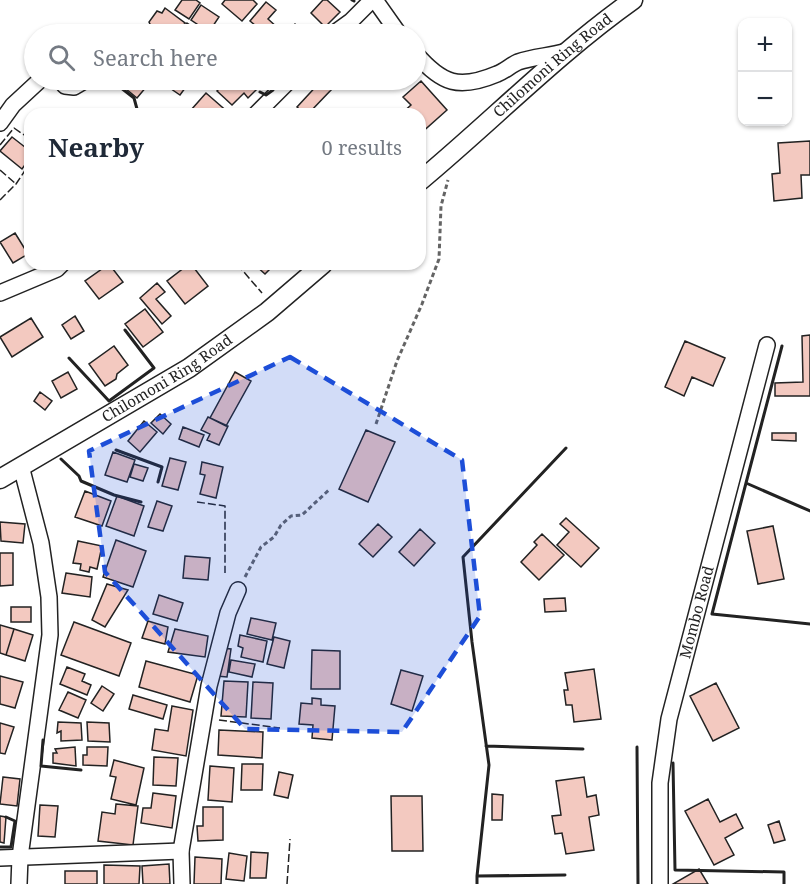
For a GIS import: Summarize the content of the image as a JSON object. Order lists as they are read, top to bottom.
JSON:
{
  "streets": {
    "street": ["Chilomoni Ring Road", "Mombo Road"]
  },
  "page": {
    "map_buttons": ["+", "−"],
    "search": "Search here",
    "heading": ["Nearby", "0 results"]
  }
}
